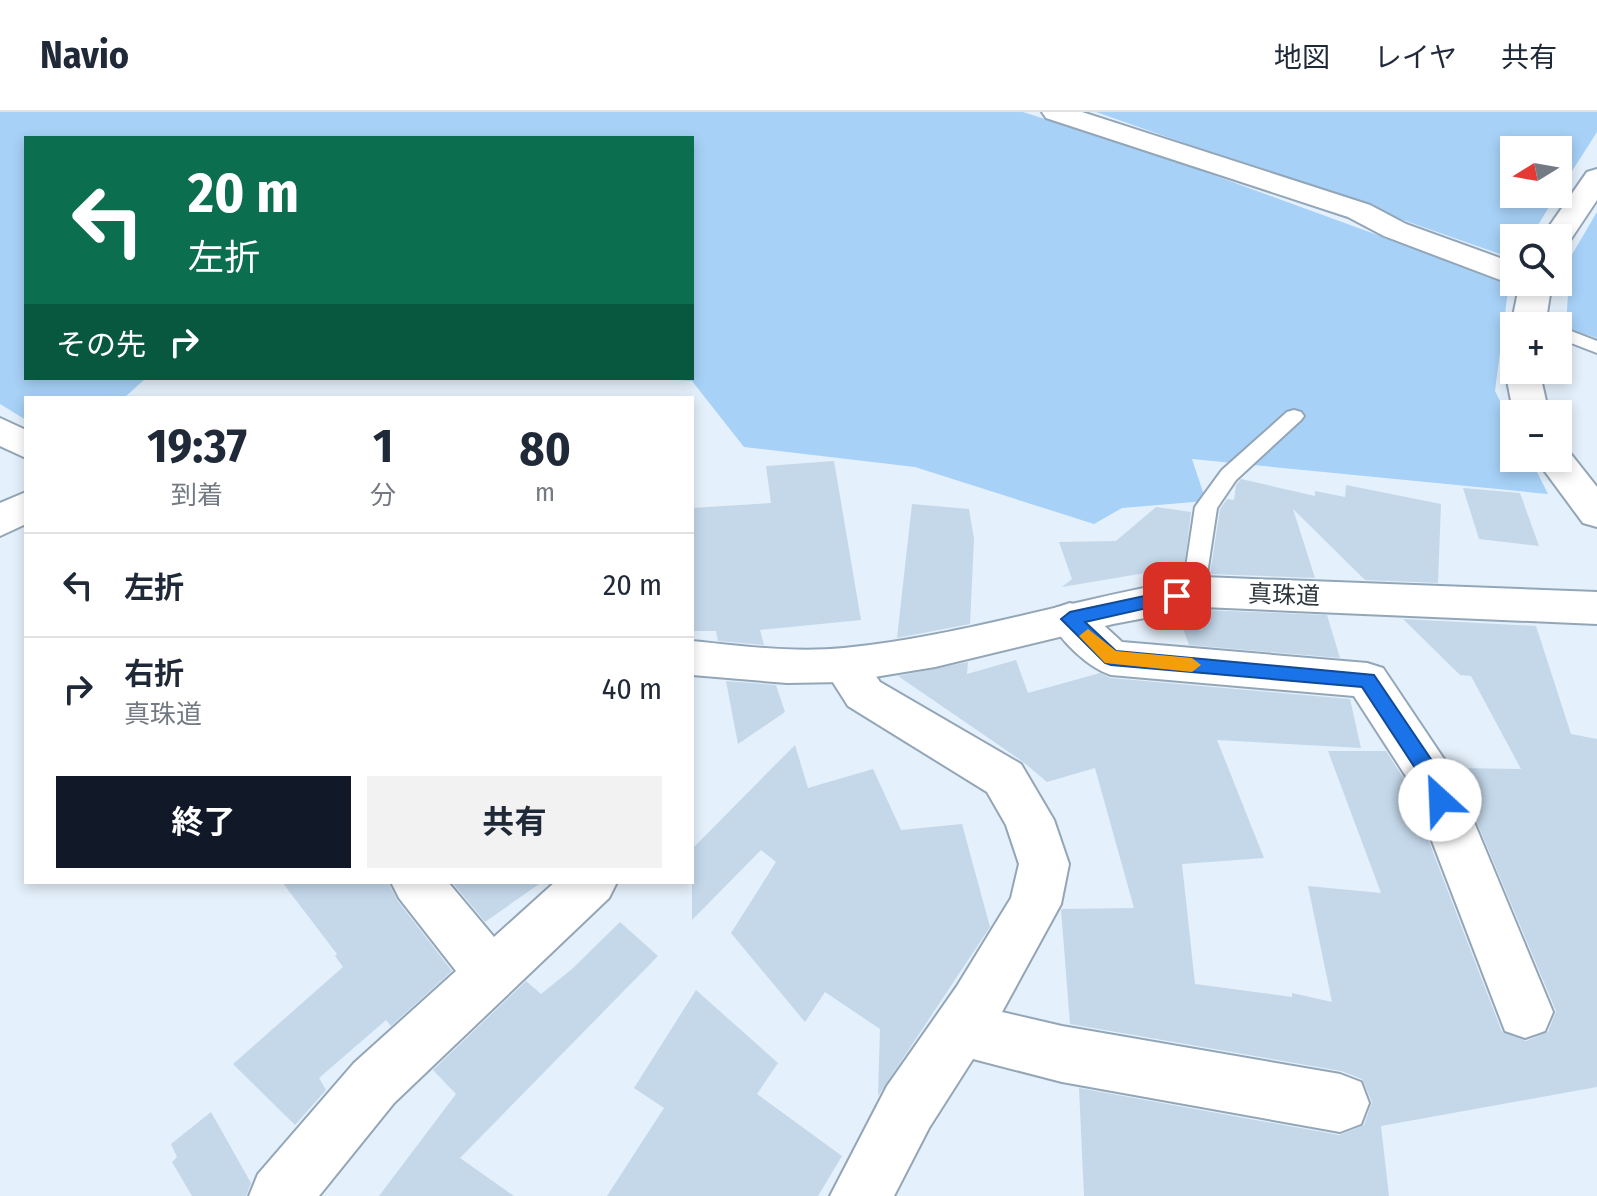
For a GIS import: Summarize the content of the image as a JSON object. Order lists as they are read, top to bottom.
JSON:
{
  "streets": {
    "street": ["真珠道"]
  },
  "north": "left",
  "page": {
    "header": "Navio",
    "nav": ["地図", "レイヤ", "共有"],
    "map_buttons": ["+", "−"],
    "turn": ["20 m", "左折"],
    "then": "その先",
    "eta": [
      "19:37",
      "到着",
      "1",
      "分",
      "80",
      "m"
    ],
    "list": [
      {
        "name": "左折",
        "value": "20 m"
      },
      {
        "name": "右折",
        "note": "真珠道",
        "value": "40 m"
      }
    ],
    "buttons": ["終了", "共有"]
  }
}
